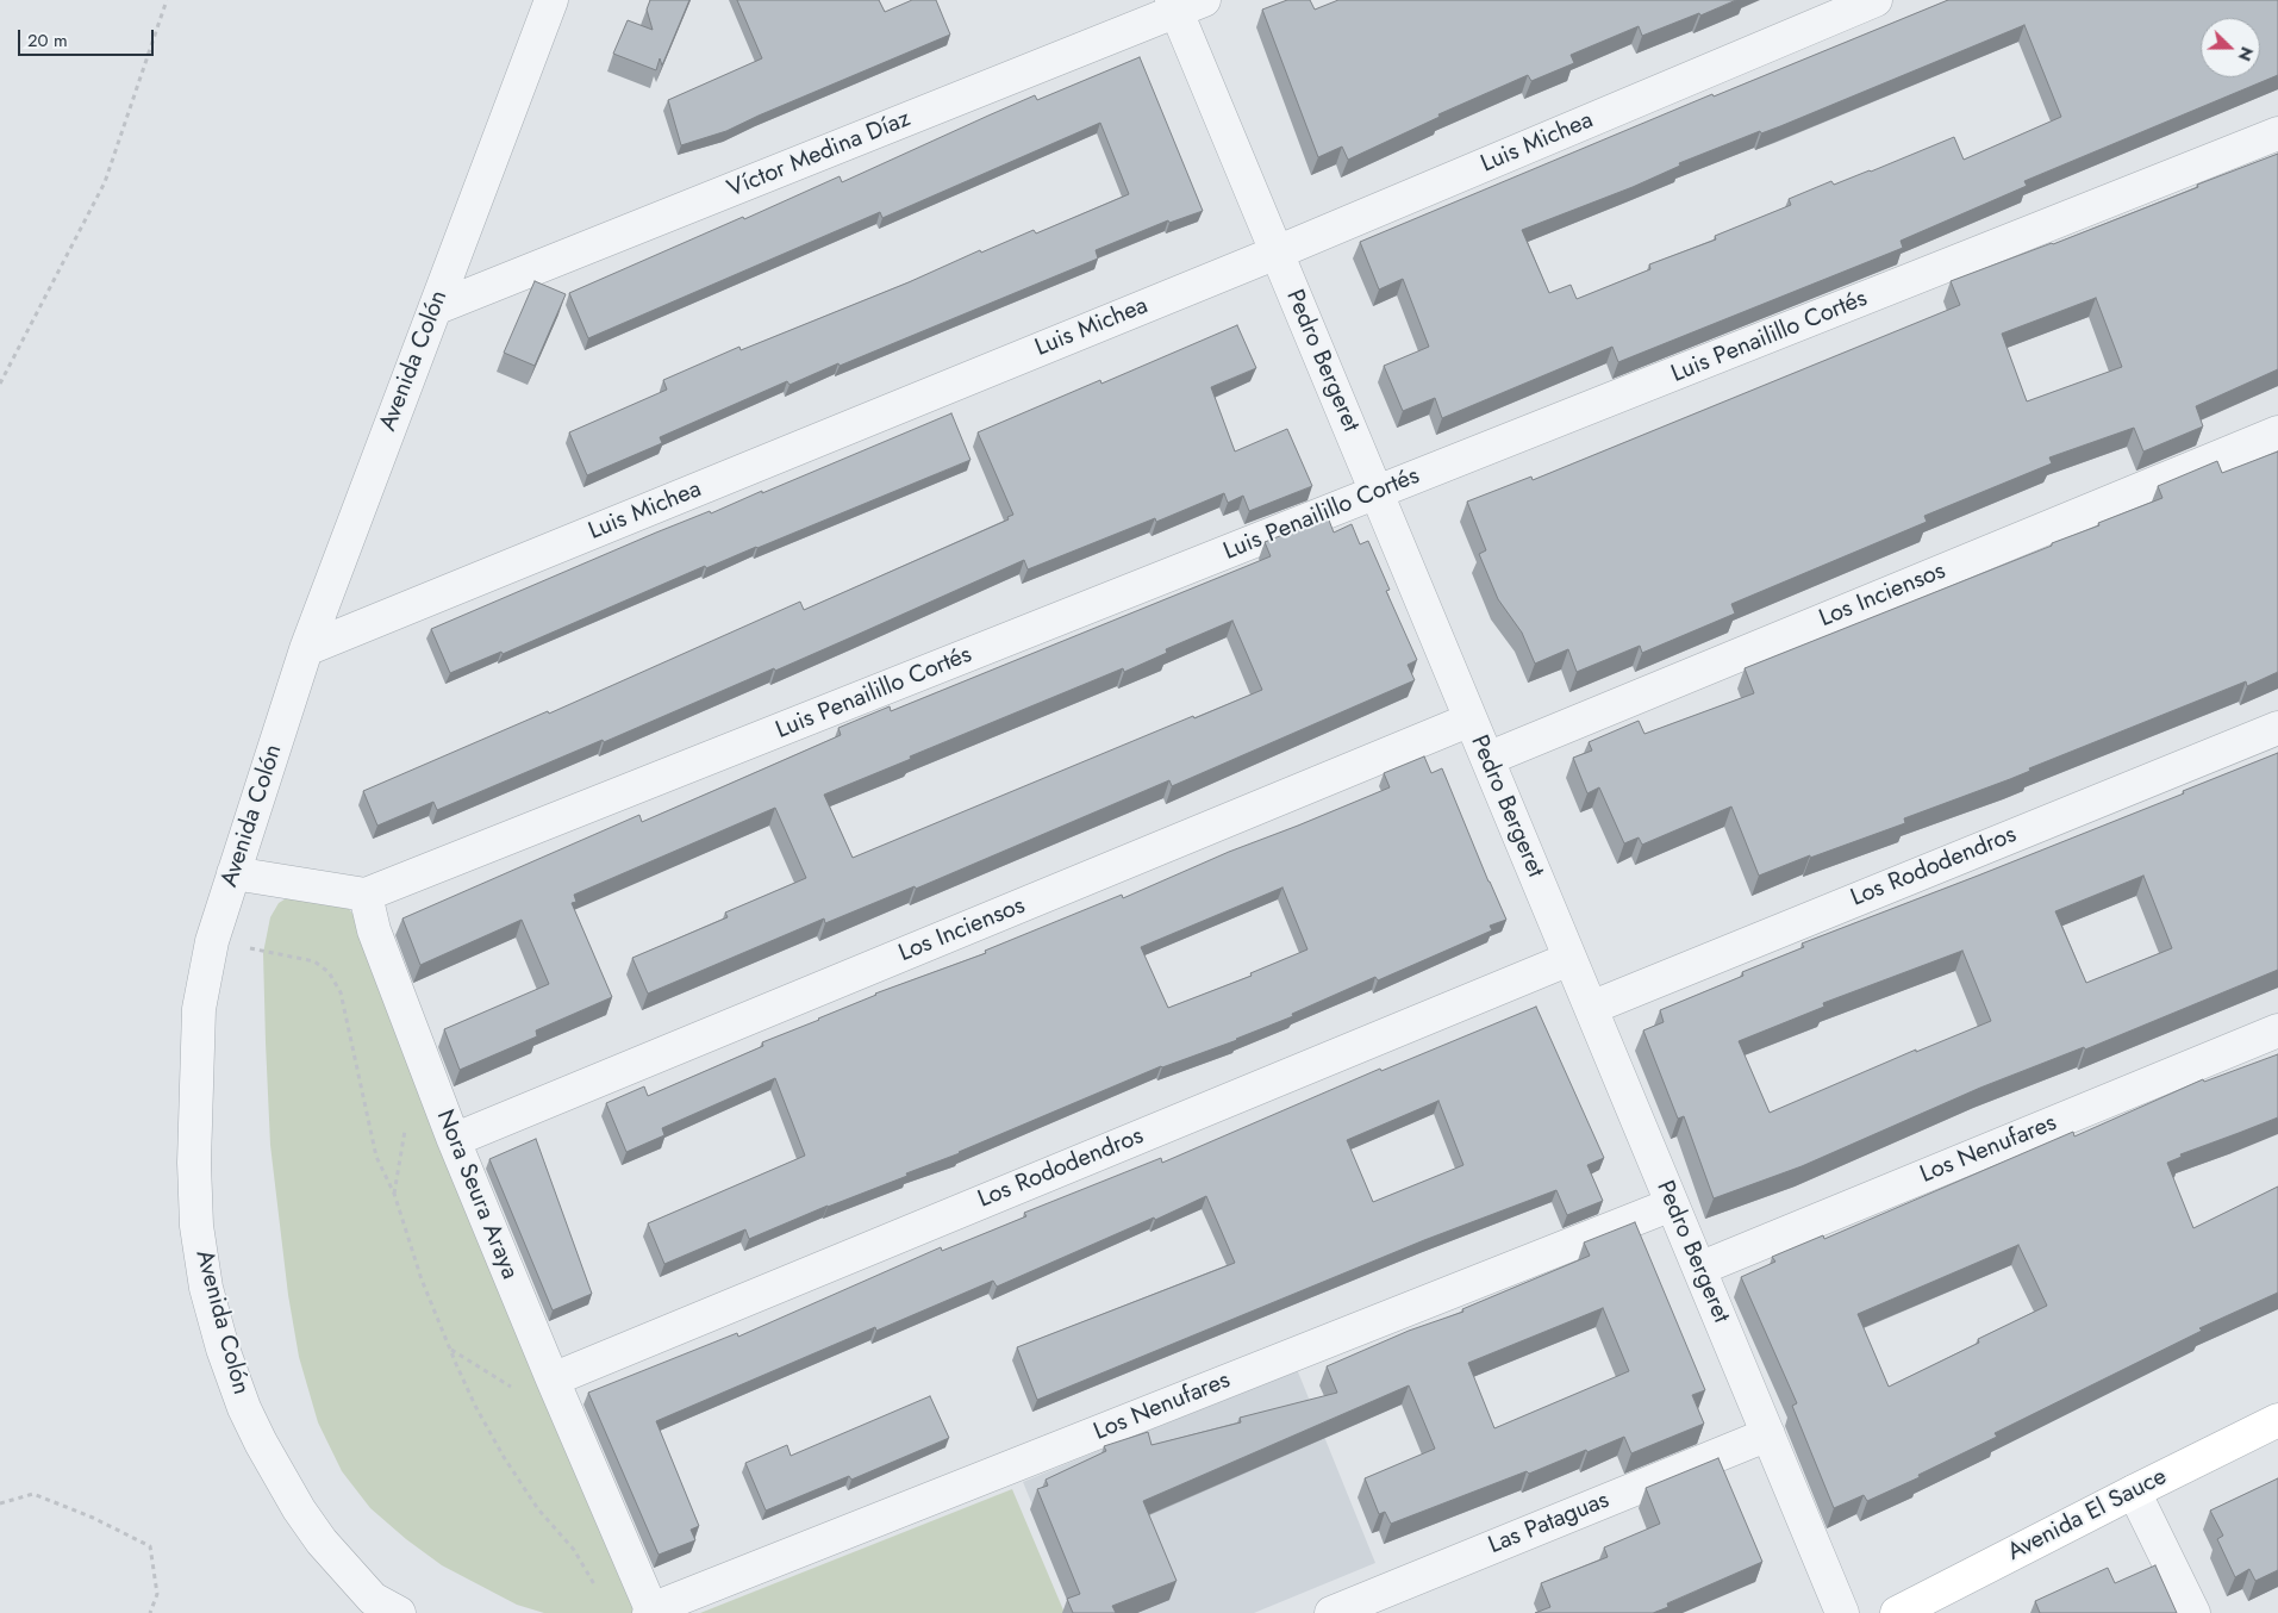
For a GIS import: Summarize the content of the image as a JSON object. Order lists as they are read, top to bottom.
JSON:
{
  "streets": {
    "street": [
      "Luis Michea",
      "Víctor Medina Díaz",
      "Luis Penailillo Cortés",
      "Avenida Colón",
      "Pedro Bergeret",
      "Los Inciensos",
      "Los Rododendros",
      "Los Nenufares",
      "Nora Seura Araya",
      "Avenida El Sauce",
      "Las Pataguas"
    ]
  },
  "crossings": [
    ["Luis Michea", "Avenida Colón"],
    ["Luis Michea", "Pedro Bergeret"],
    ["Víctor Medina Díaz", "Avenida Colón"],
    ["Víctor Medina Díaz", "Pedro Bergeret"],
    ["Luis Penailillo Cortés", "Pedro Bergeret"],
    ["Luis Penailillo Cortés", "Nora Seura Araya"],
    ["Pedro Bergeret", "Los Inciensos"],
    ["Pedro Bergeret", "Los Rododendros"],
    ["Pedro Bergeret", "Los Nenufares"],
    ["Pedro Bergeret", "Las Pataguas"],
    ["Los Inciensos", "Nora Seura Araya"],
    ["Los Rododendros", "Nora Seura Araya"],
    ["Los Nenufares", "Nora Seura Araya"]
  ],
  "scale_bar": "20 m",
  "north": "right"
}
